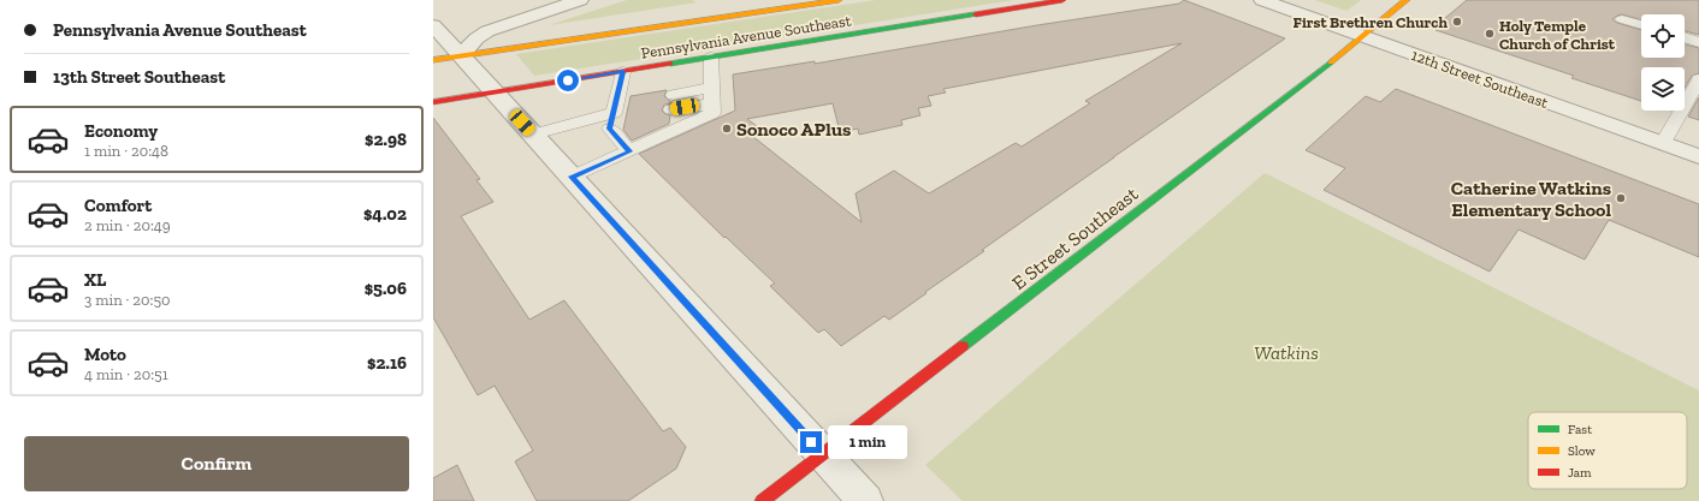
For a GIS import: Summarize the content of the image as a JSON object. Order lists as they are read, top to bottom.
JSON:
{
  "streets": {
    "main road": ["Pennsylvania Avenue Southeast", "E Street Southeast"],
    "street": ["12th Street Southeast"]
  },
  "crossings": [
    ["12th Street Southeast", "E Street Southeast"]
  ],
  "parks": ["Watkins"],
  "places": [
    "First Brethren Church",
    "Holy Temple Church of Christ",
    "Sonoco APlus",
    "Catherine Watkins Elementary School"
  ],
  "legend": ["Fast", "Slow", "Jam"],
  "page": {
    "banner": ["Pennsylvania Avenue Southeast", "13th Street Southeast"],
    "list": [
      {
        "name": "Economy",
        "note": "1 min · 20:48",
        "value": "$2.98"
      },
      {
        "name": "Comfort",
        "note": "2 min · 20:49",
        "value": "$4.02"
      },
      {
        "name": "XL",
        "note": "3 min · 20:50",
        "value": "$5.06"
      },
      {
        "name": "Moto",
        "note": "4 min · 20:51",
        "value": "$2.16"
      }
    ],
    "bubble": "1 min",
    "buttons": "Confirm"
  }
}
